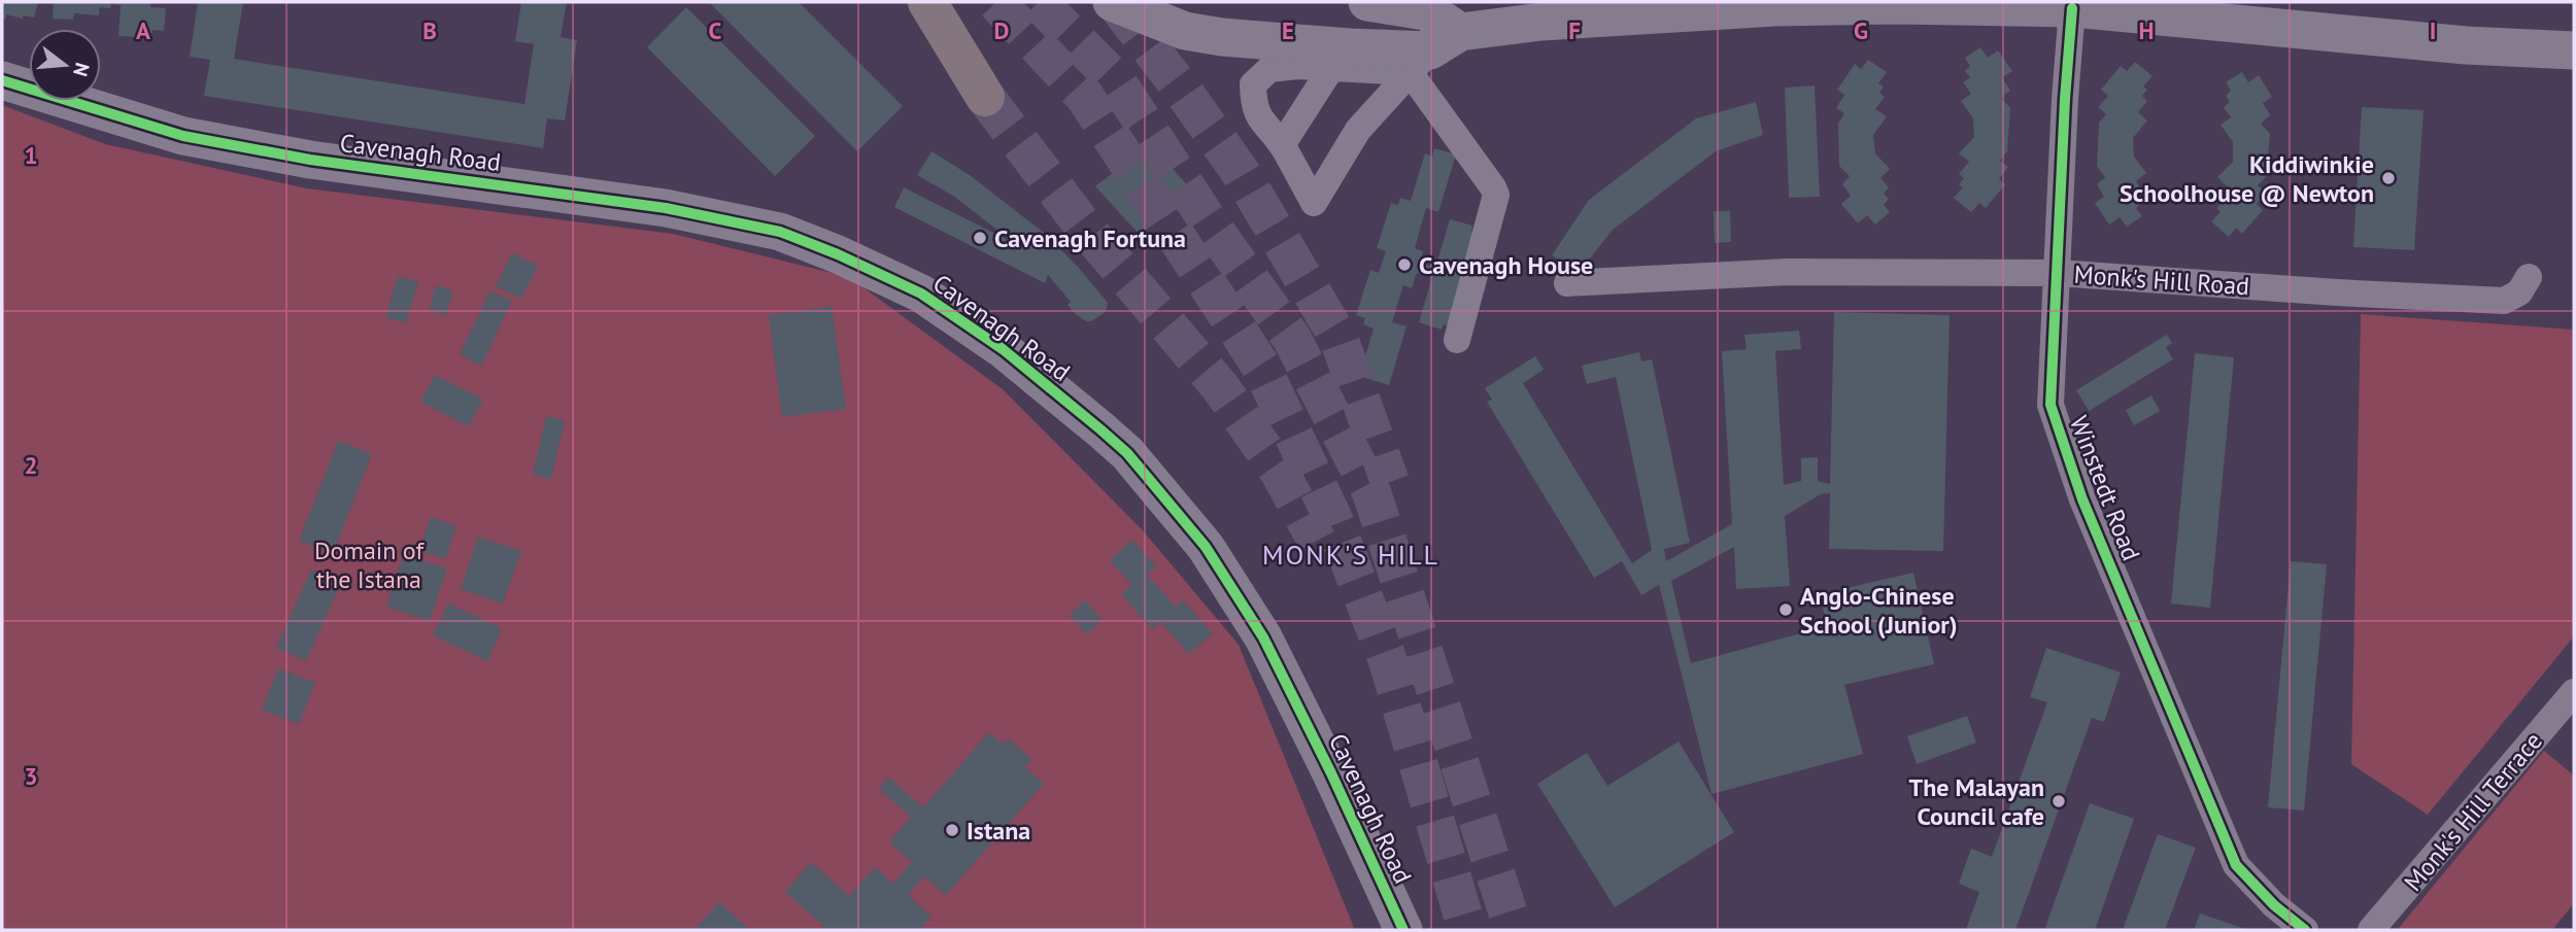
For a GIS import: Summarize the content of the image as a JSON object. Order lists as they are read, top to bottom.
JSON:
{
  "streets": {
    "street": [
      "Cavenagh Road",
      "Monk's Hill Road",
      "Winstedt Road",
      "Monk's Hill Terrace"
    ]
  },
  "crossings": [
    ["Monk's Hill Road", "Winstedt Road"]
  ],
  "districts": ["MONK'S HILL"],
  "parks": ["Domain of the Istana"],
  "places": [
    "Kiddiwinkie Schoolhouse @ Newton",
    "Cavenagh Fortuna",
    "Cavenagh House",
    "Anglo-Chinese School (Junior)",
    "The Malayan Council cafe",
    "Istana"
  ],
  "north": "right",
  "grid": {
    "columns": [
      "A",
      "B",
      "C",
      "D",
      "E",
      "F",
      "G",
      "H",
      "I"
    ],
    "rows": ["1", "2", "3"]
  }
}
